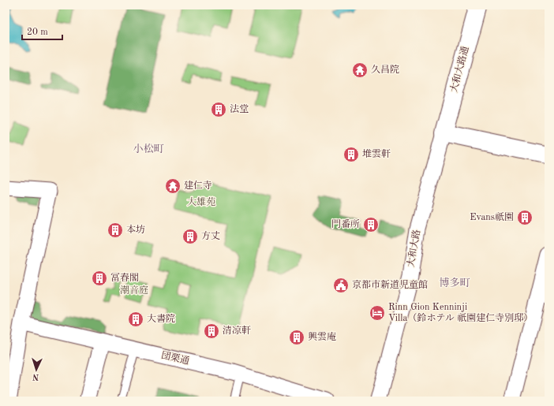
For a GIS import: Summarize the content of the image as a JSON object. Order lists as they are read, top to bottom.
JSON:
{
  "streets": {
    "street": ["大和大路通", "大和大路", "団栗通"]
  },
  "crossings": [
    ["大和大路通", "大和大路"]
  ],
  "districts": ["小松町", "博多町"],
  "parks": ["大雄苑", "潮音庭"],
  "places": {
    "temple": ["久昌院", "建仁寺"],
    "building": [
      "法堂",
      "堆雲軒",
      "Evans祇園",
      "門番所",
      "本坊",
      "方丈",
      "冨春閣",
      "大書院",
      "清凉軒",
      "興雲庵"
    ],
    "public building": ["京都市新道児童館"],
    "hotel": ["Rinn Gion Kenninji Villa（鈴ホテル 祇園建仁寺別邸）"]
  },
  "scale_bar": "20 m",
  "north": "bottom"
}
